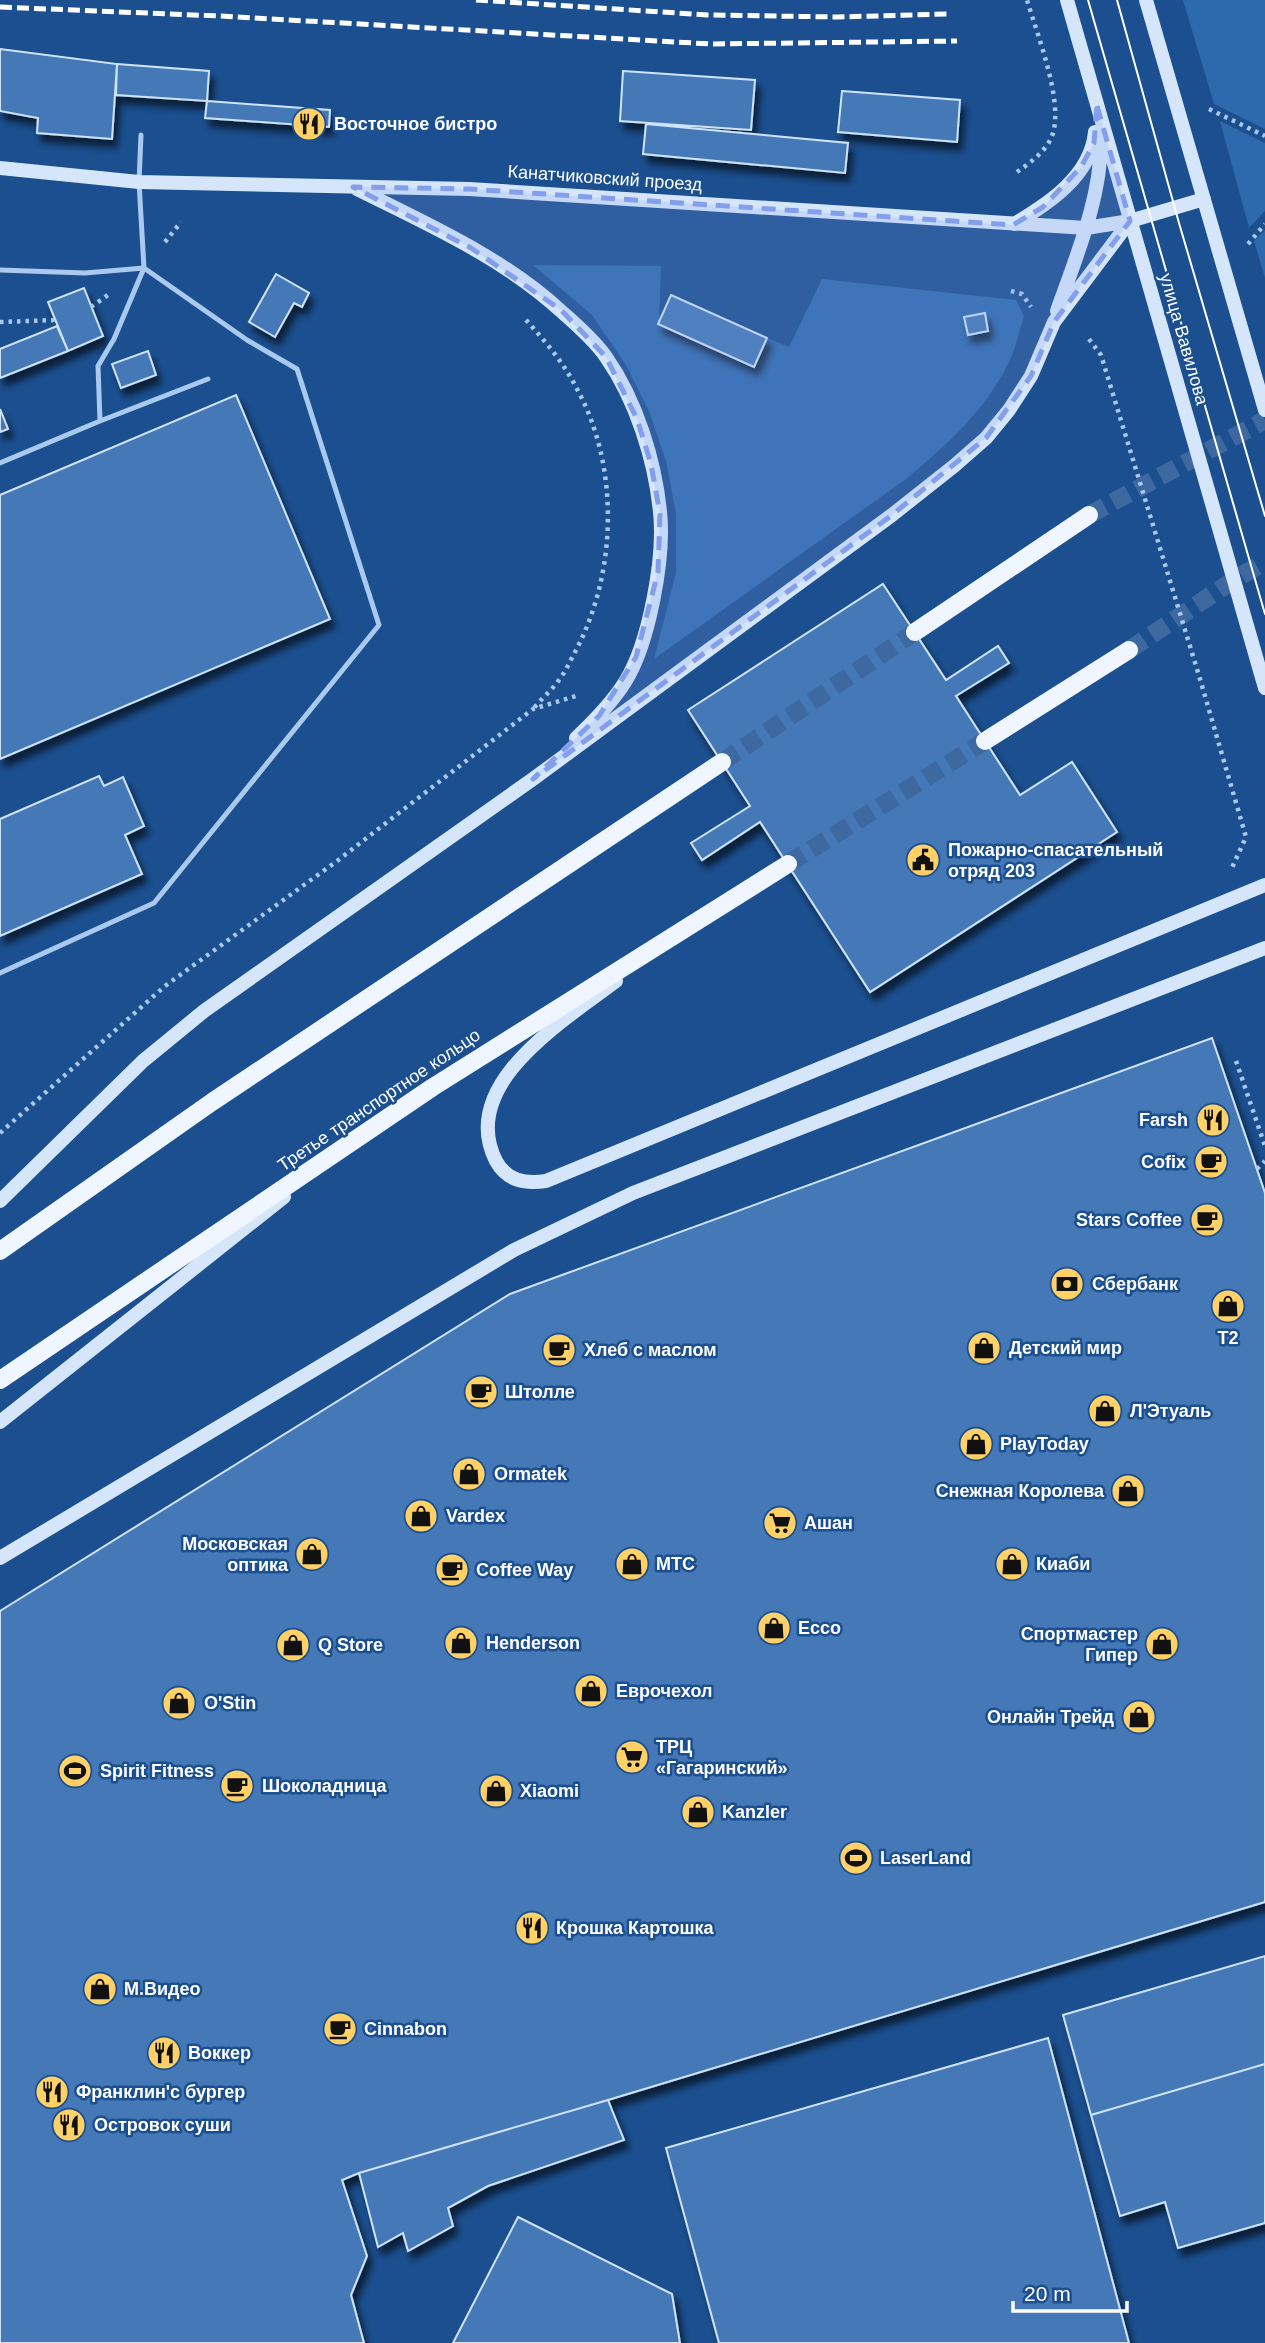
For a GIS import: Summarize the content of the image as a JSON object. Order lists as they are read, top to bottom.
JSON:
{
  "streets": {
    "main road": ["Канатчиковский проезд", "улица Вавилова", "Третье транспортное кольцо"]
  },
  "crossings": [
    ["Канатчиковский проезд", "улица Вавилова"]
  ],
  "places": {
    "restaurant": [
      "Восточное бистро",
      "Farsh",
      "Крошка Картошка",
      "Воккер",
      "Франклин'с бургер",
      "Островок суши"
    ],
    "public building": ["Пожарно-спасательный отряд 203"],
    "cafe": [
      "Cofix",
      "Stars Coffee",
      "Хлеб с маслом",
      "Штолле",
      "Coffee Way",
      "Шоколадница",
      "Cinnabon"
    ],
    "bank": ["Сбербанк"],
    "shop": [
      "T2",
      "Детский мир",
      "Л'Этуаль",
      "PlayToday",
      "Ormatek",
      "Снежная Королева",
      "Vardex",
      "Московская оптика",
      "МТС",
      "Киаби",
      "Ecco",
      "Henderson",
      "Спортмастер Гипер",
      "Q Store",
      "Еврочехол",
      "O'Stin",
      "Онлайн Трейд",
      "Xiaomi",
      "Kanzler",
      "М.Видео"
    ],
    "supermarket": ["Ашан", "ТРЦ «Гагаринский»"],
    "sports": ["Spirit Fitness", "LaserLand"]
  },
  "scale_bar": "20 m"
}
